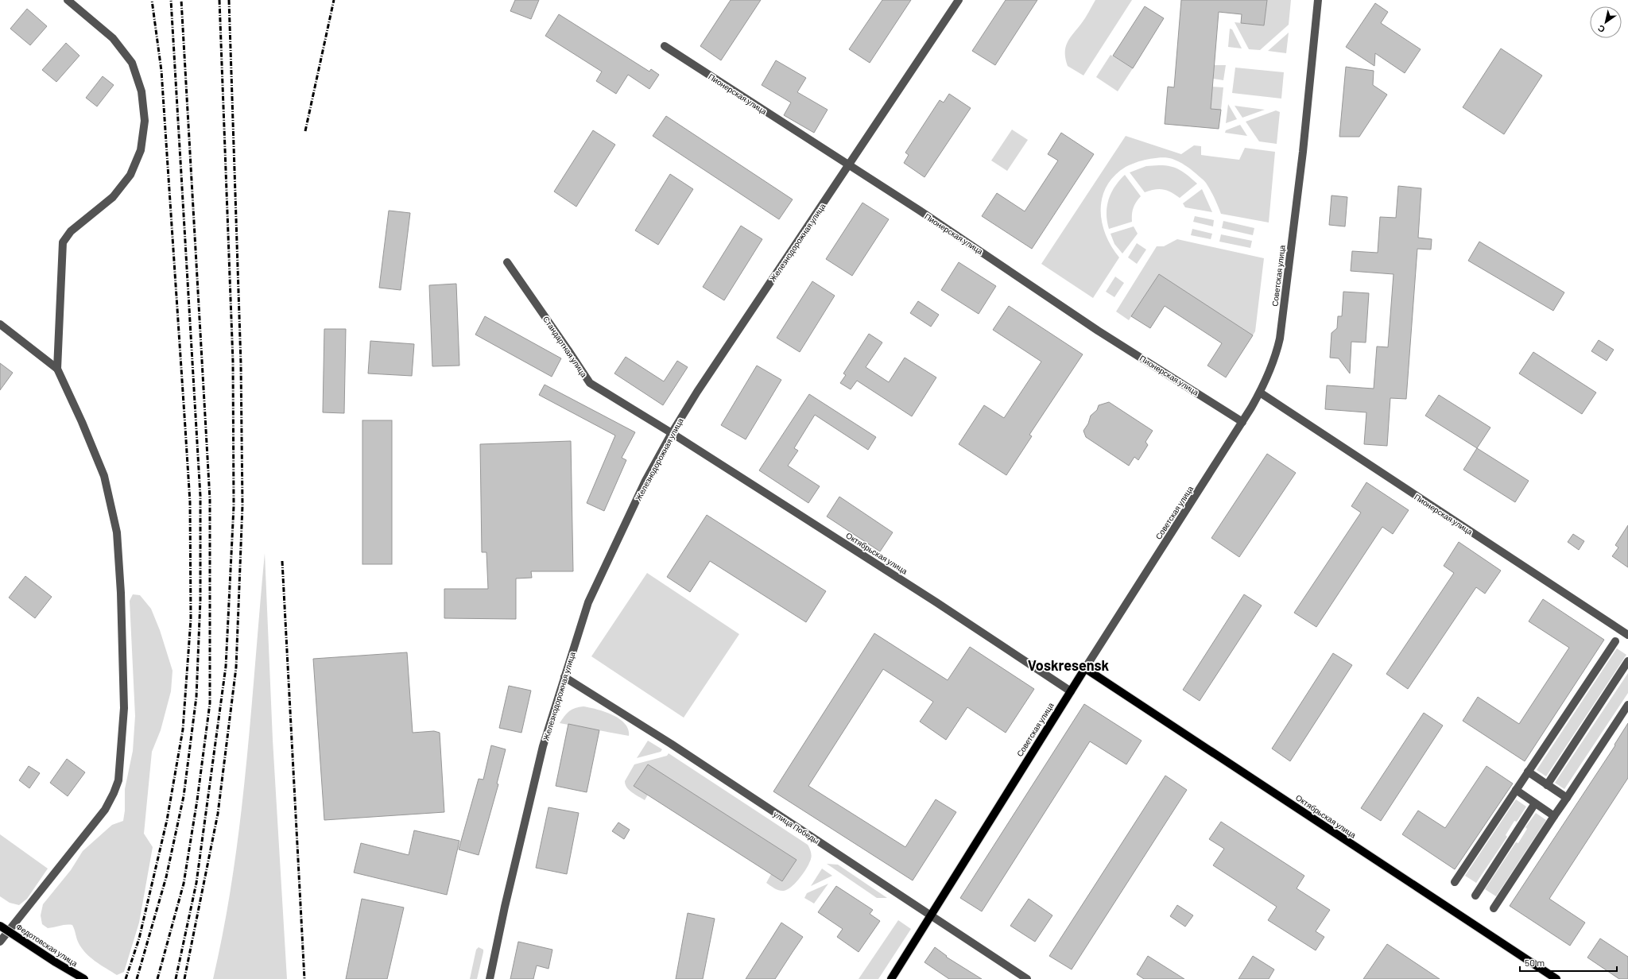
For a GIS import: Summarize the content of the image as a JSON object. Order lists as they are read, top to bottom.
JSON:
{
  "streets": {
    "main road": ["Советская улица", "Октябрьская улица", "Федотовская улица"],
    "street": [
      "Пионерская улица",
      "Железнодорожная улица",
      "Стандартная улица",
      "улица Победы"
    ]
  },
  "crossings": [
    ["Пионерская улица", "Железнодорожная улица"],
    ["Пионерская улица", "Советская улица"],
    ["Железнодорожная улица", "Стандартная улица"],
    ["Железнодорожная улица", "Октябрьская улица"],
    ["Железнодорожная улица", "улица Победы"],
    ["Советская улица", "Октябрьская улица"],
    ["Советская улица", "улица Победы"],
    ["Стандартная улица", "Октябрьская улица"]
  ],
  "districts": ["Voskresensk"],
  "scale_bar": "50 m",
  "north": "bottom left"
}
